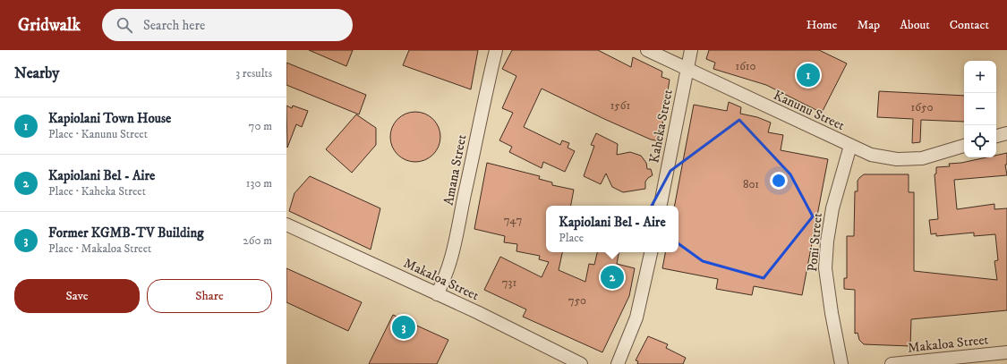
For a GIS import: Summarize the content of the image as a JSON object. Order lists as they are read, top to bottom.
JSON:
{
  "streets": {
    "street": [
      "Kanunu Street",
      "Kaheka Street",
      "Amana Street",
      "Poni Street",
      "Makaloa Street"
    ]
  },
  "crossings": [
    ["Kanunu Street", "Kaheka Street"],
    ["Kanunu Street", "Poni Street"],
    ["Amana Street", "Makaloa Street"]
  ],
  "house_numbers": [
    "1610",
    "1561",
    "1650",
    "801",
    "747",
    "731",
    "750"
  ],
  "page": {
    "header": "Gridwalk",
    "search": "Search here",
    "nav": [
      "Home",
      "Map",
      "About",
      "Contact"
    ],
    "heading": ["Nearby", "3 results"],
    "map_buttons": ["+", "−"],
    "pins": ["1", "2", "3"],
    "list": [
      {
        "mark": "1",
        "name": "Kapiolani Town House",
        "note": "Place · Kanunu Street",
        "value": "70 m"
      },
      {
        "mark": "2",
        "name": "Kapiolani Bel - Aire",
        "note": "Place · Kaheka Street",
        "value": "130 m"
      },
      {
        "mark": "3",
        "name": "Former KGMB-TV Building",
        "note": "Place · Makaloa Street",
        "value": "260 m"
      }
    ],
    "popup": ["Kapiolani Bel - Aire", "Place"],
    "buttons": ["Save", "Share"]
  }
}
